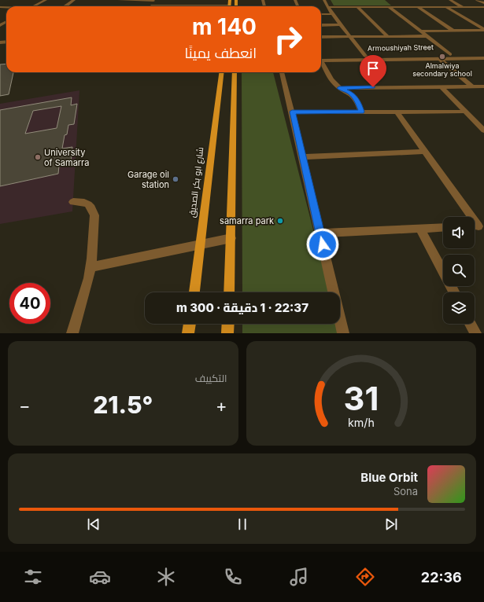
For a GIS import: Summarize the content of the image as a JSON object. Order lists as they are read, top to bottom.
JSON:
{
  "streets": {
    "main road": ["شارع ابو بكر الصديق"],
    "street": ["Armoushiyah Street"]
  },
  "places": [
    "Almalwiya secondary school",
    "University of Samarra",
    "Garage oil station",
    "samarra park"
  ],
  "page": {
    "turn": ["140 m", "انعطف يمينًا"],
    "limit": "40",
    "trip": "22:37 · 1 دقيقة · 300 m",
    "tile": "التكييف",
    "heat": ["−", "21.5°", "+"],
    "song": ["Blue Orbit", "Sona"],
    "tabs": "22:36",
    "gauge": ["31", "km/h"]
  }
}
